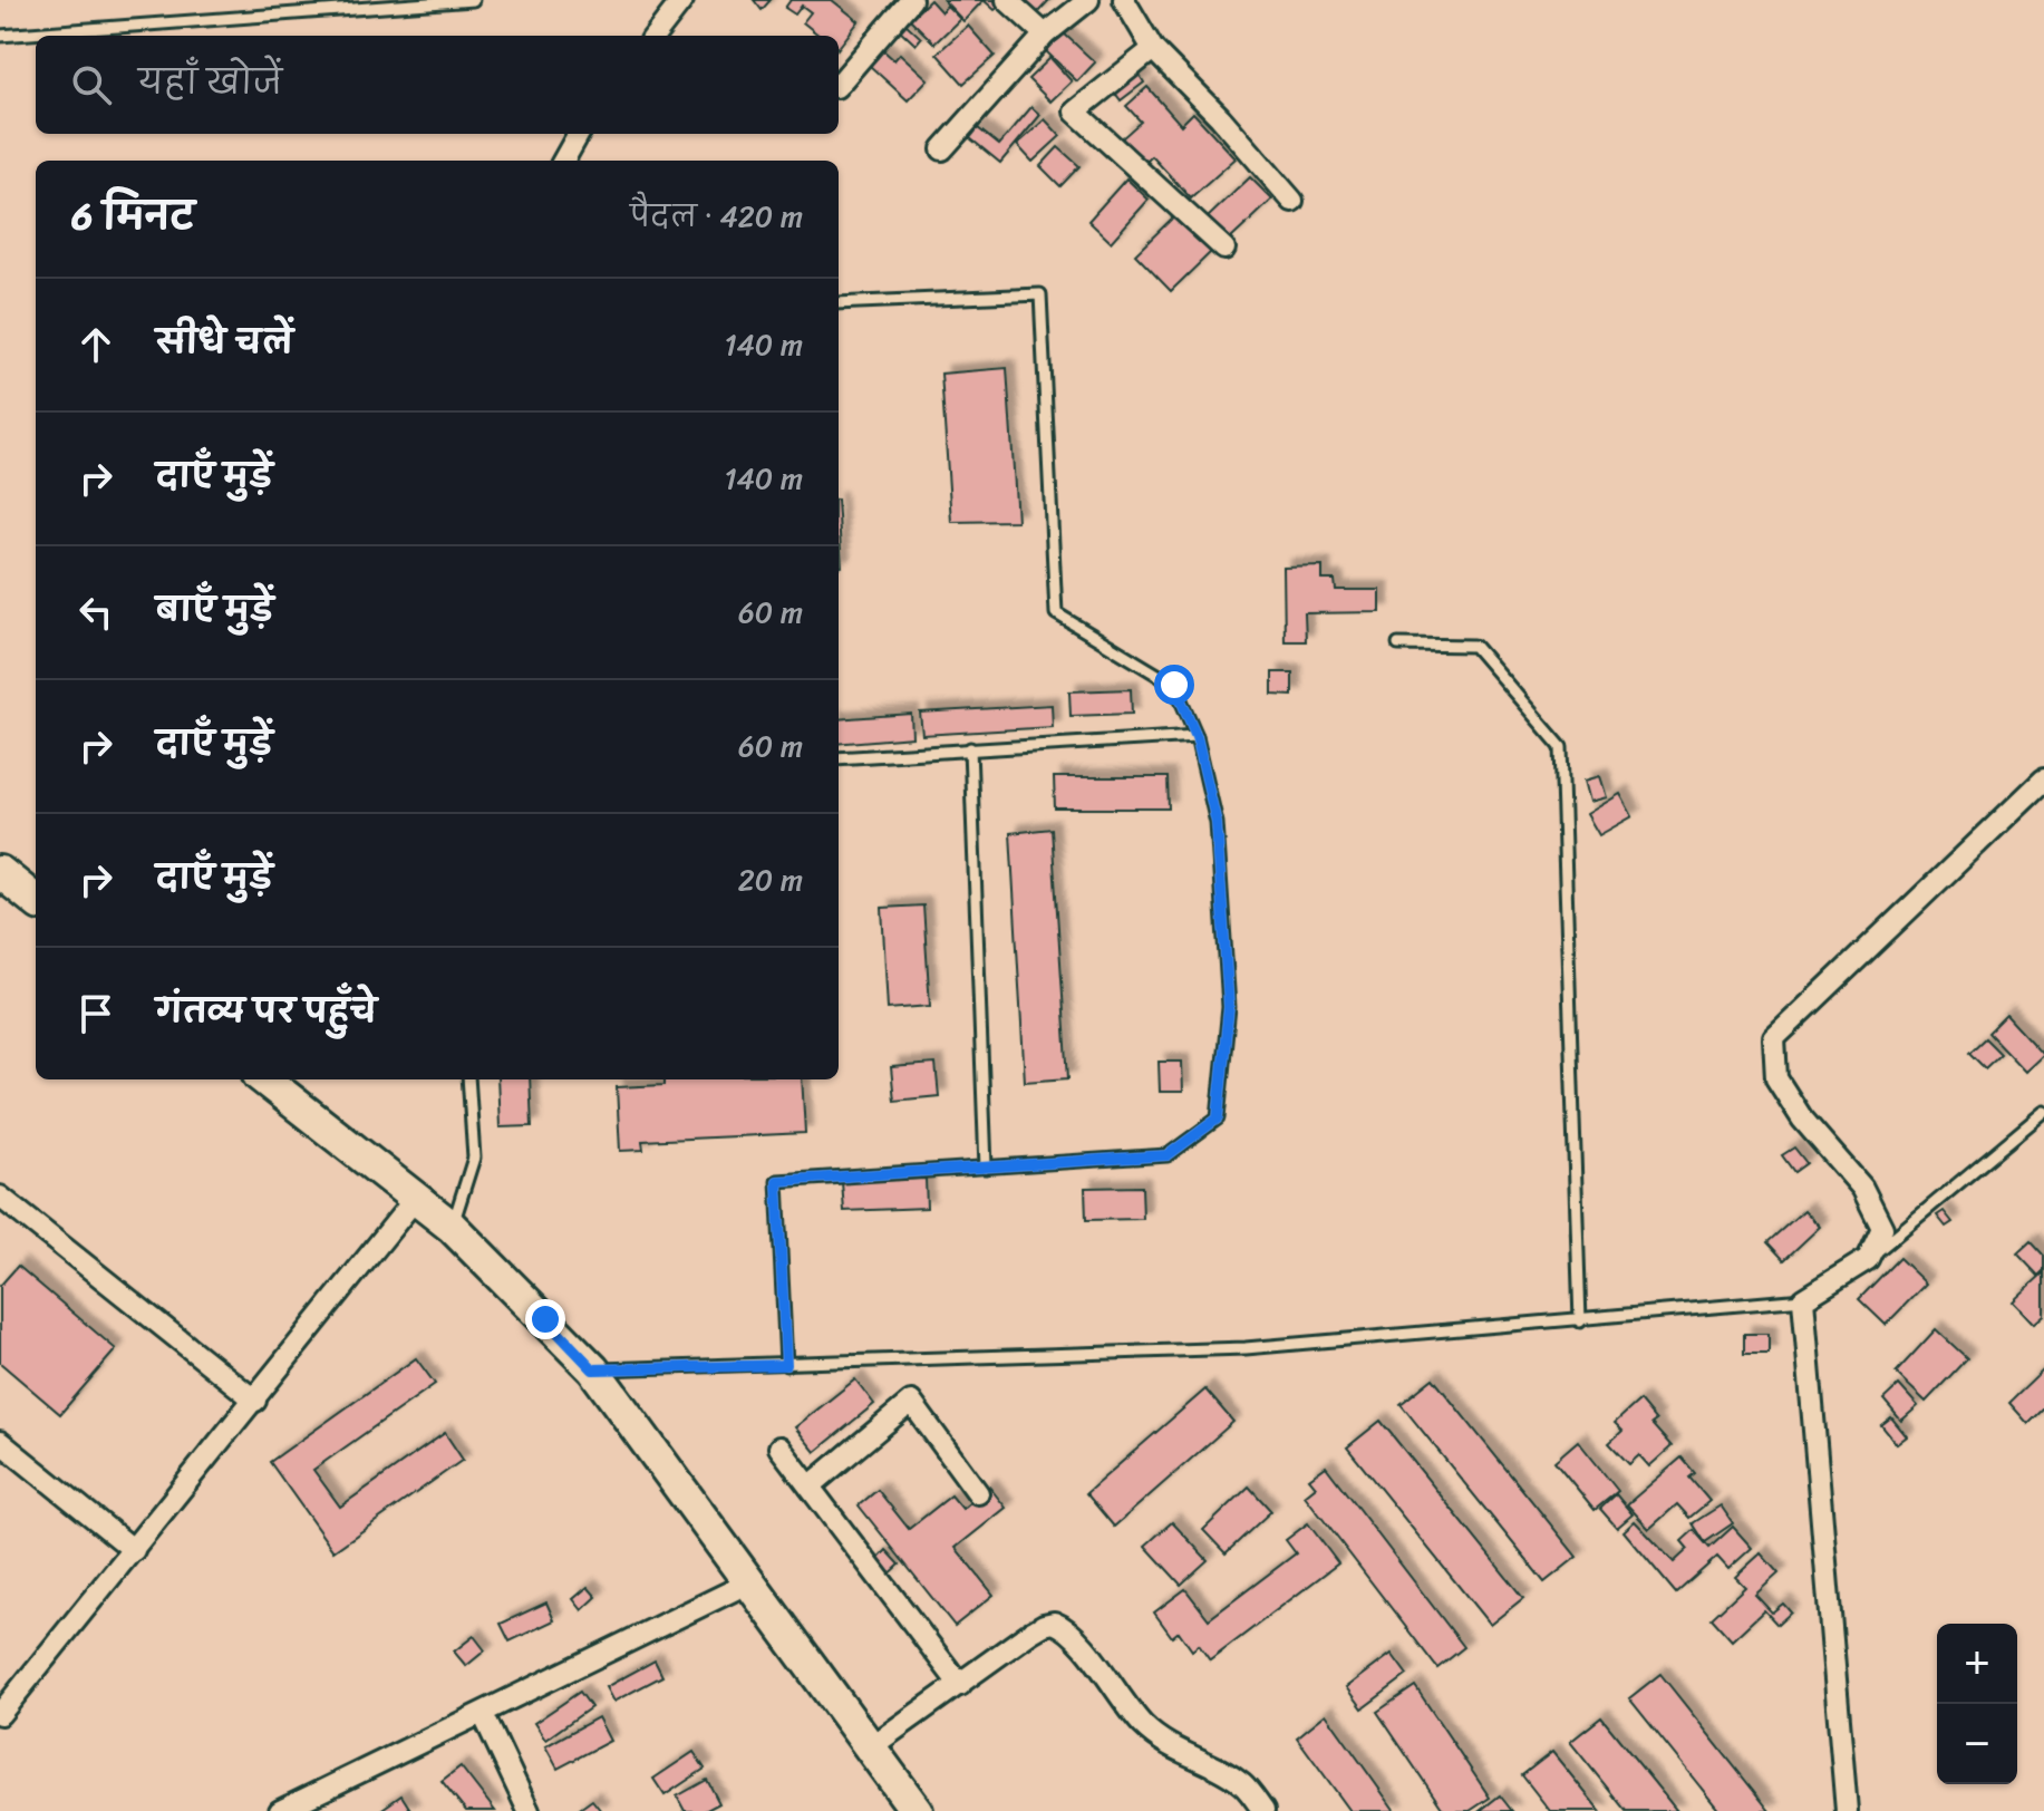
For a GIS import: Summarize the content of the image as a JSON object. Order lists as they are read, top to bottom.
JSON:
{
  "page": {
    "search": "यहाँ खोजें",
    "heading": ["6 मिनट", "पैदल · 420 m"],
    "list": [
      ["सीधे चलें", "140 m"],
      ["दाएँ मुड़ें", "140 m"],
      ["बाएँ मुड़ें", "60 m"],
      ["दाएँ मुड़ें", "60 m"],
      ["दाएँ मुड़ें", "20 m"],
      "गंतव्य पर पहुँचे"
    ],
    "map_buttons": ["+", "−"]
  }
}
